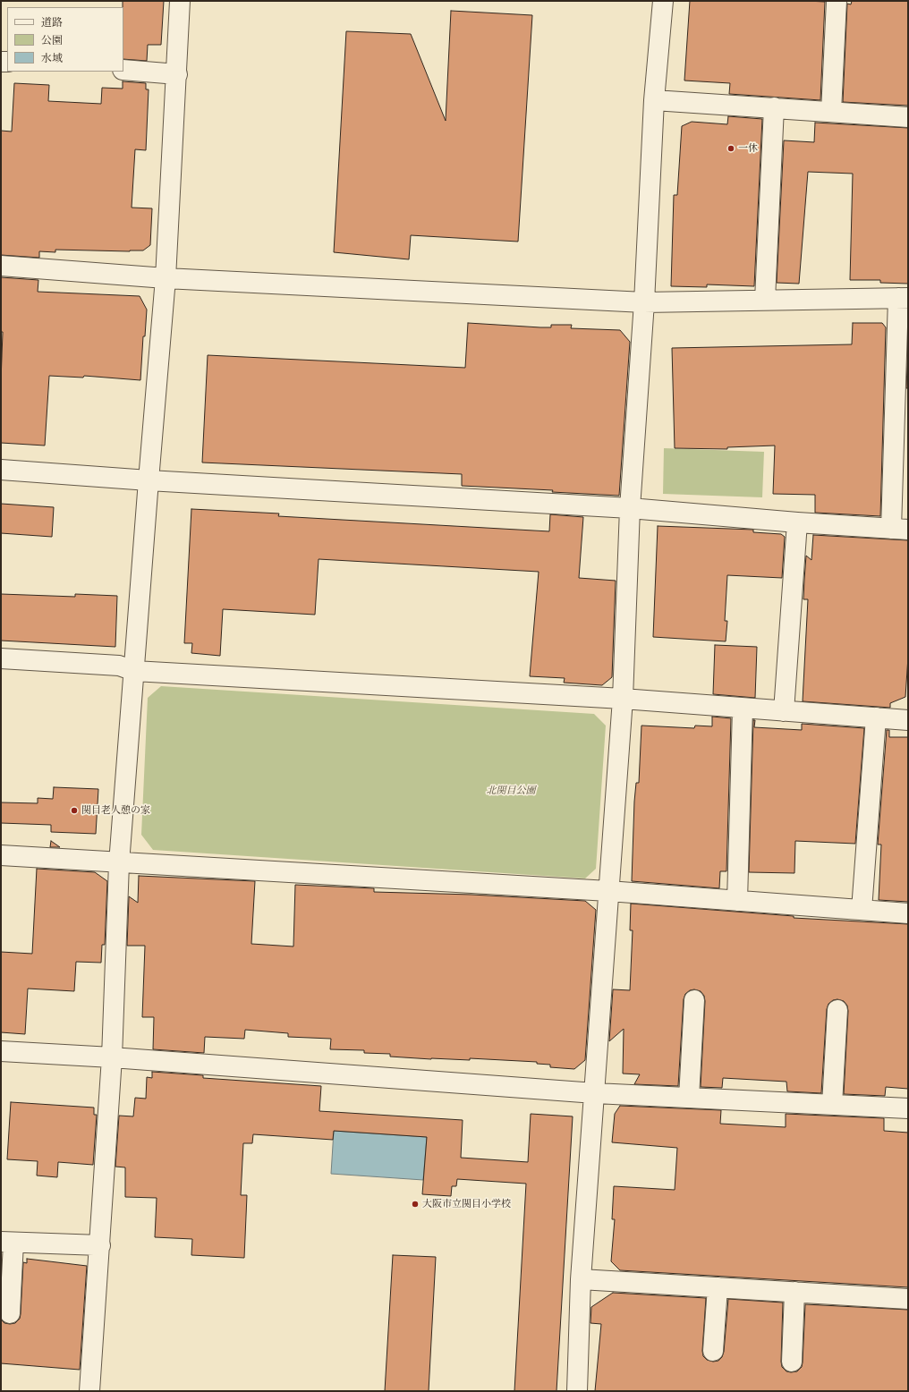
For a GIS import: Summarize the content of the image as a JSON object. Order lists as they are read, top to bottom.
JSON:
{
  "parks": ["北関目公園"],
  "places": ["一休", "関目老人憩の家", "大阪市立関目小学校"],
  "legend": ["道路", "公園", "水域"]
}
